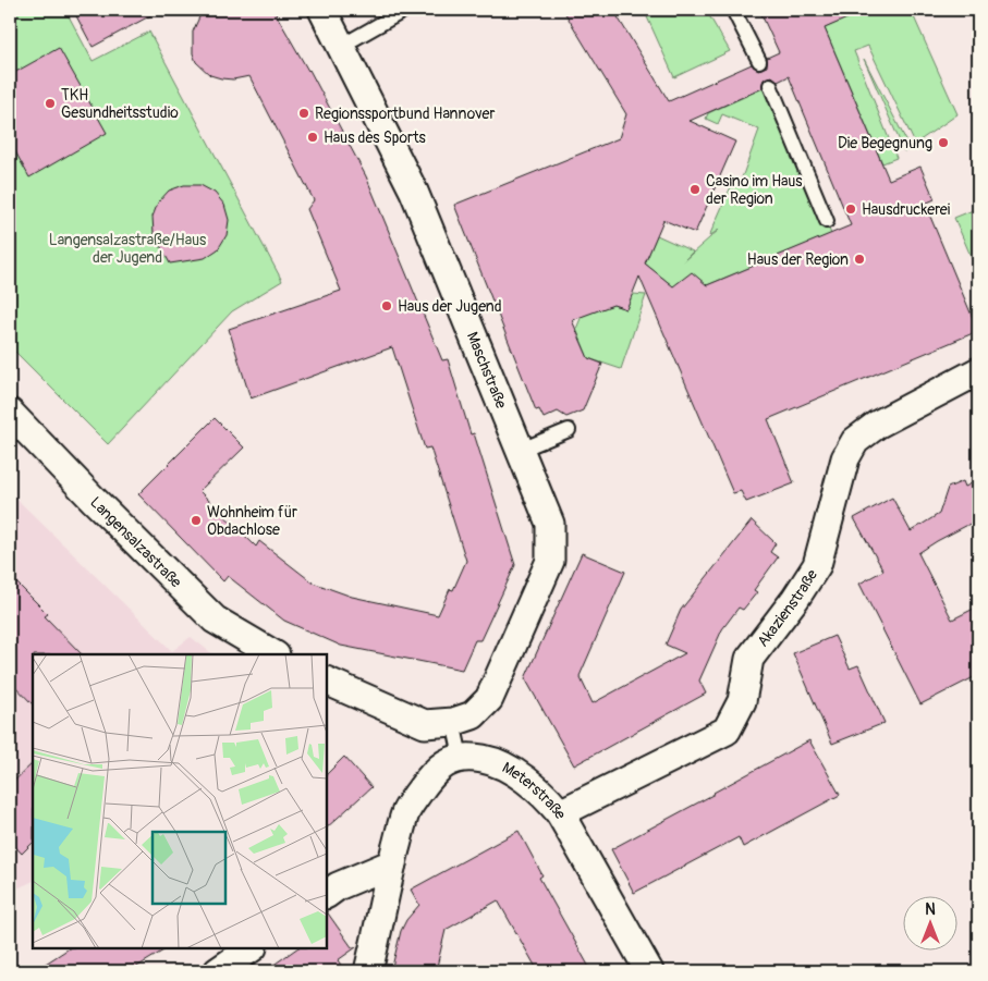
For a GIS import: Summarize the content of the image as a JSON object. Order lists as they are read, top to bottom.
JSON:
{
  "streets": {
    "street": [
      "Maschstraße",
      "Langensalzastraße",
      "Akazienstraße",
      "Meterstraße"
    ]
  },
  "crossings": [
    ["Akazienstraße", "Meterstraße"]
  ],
  "parks": ["Langensalzastraße/Haus der Jugend"],
  "places": [
    "TKH Gesundheitsstudio",
    "Regionssportbund Hannover",
    "Haus des Sports",
    "Die Begegnung",
    "Casino im Haus der Region",
    "Hausdruckerei",
    "Haus der Region",
    "Haus der Jugend",
    "Wohnheim für Obdachlose"
  ],
  "north": "top"
}
